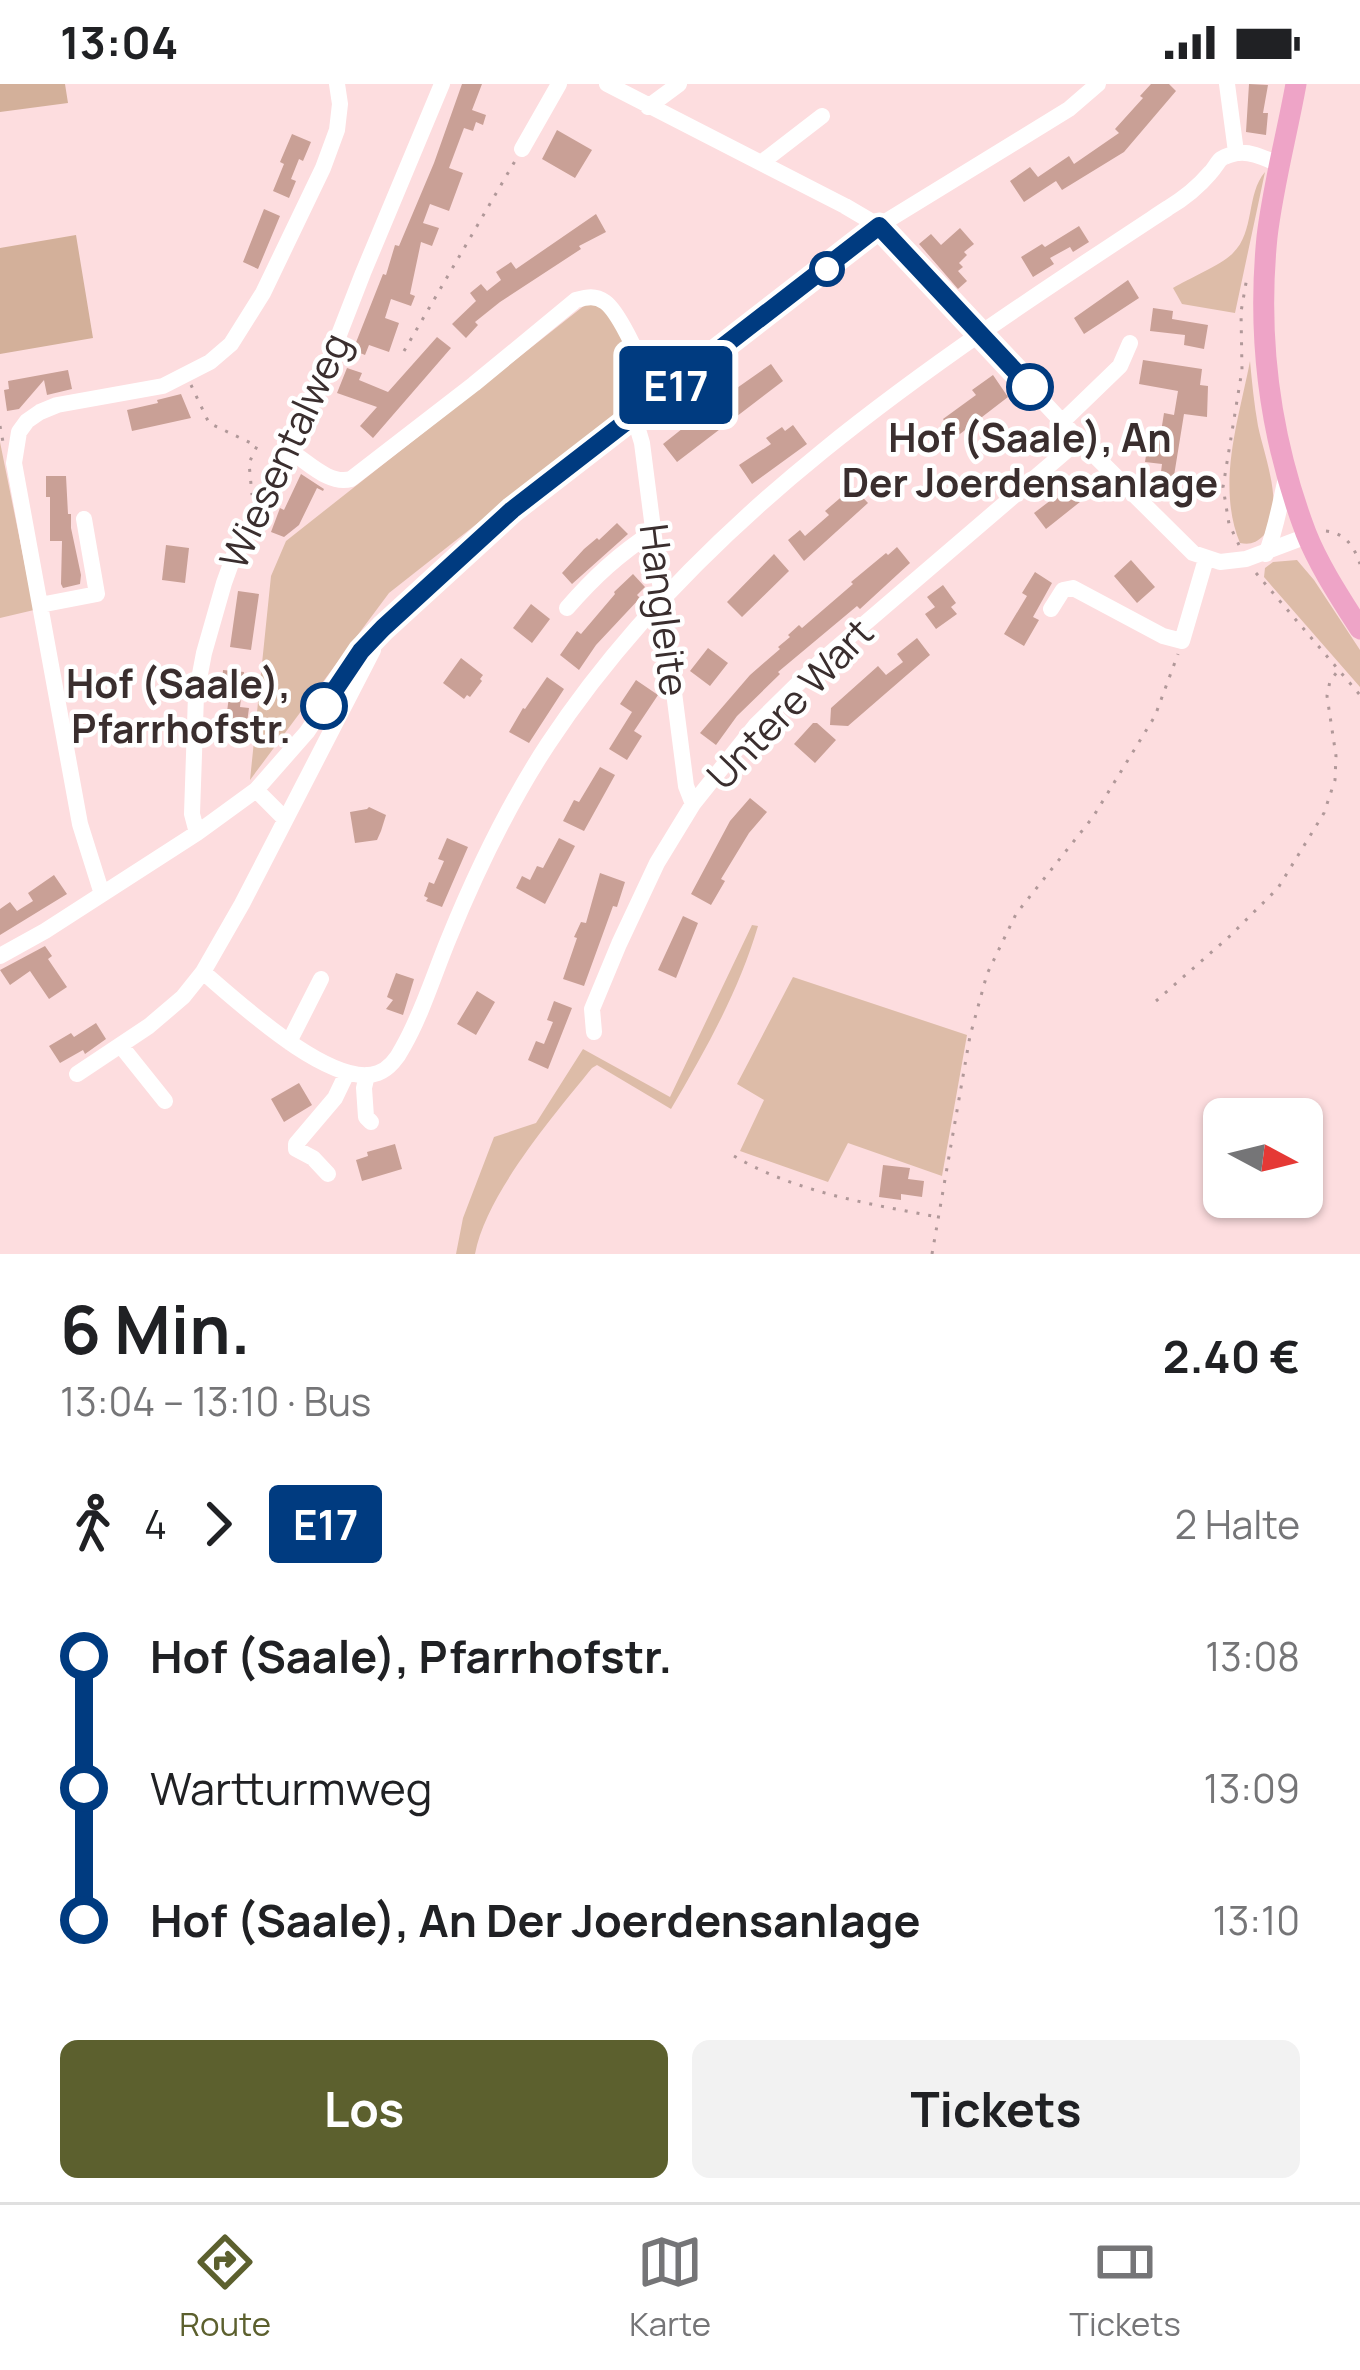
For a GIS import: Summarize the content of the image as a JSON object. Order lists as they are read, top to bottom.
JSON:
{
  "streets": {
    "street": ["Wiesentalweg", "Hangleite", "Untere Wart"]
  },
  "crossings": [
    ["Hangleite", "Untere Wart"]
  ],
  "places": ["Hof (Saale), An Der Joerdensanlage", "Hof (Saale), Pfarrhofstr."],
  "lines": ["bus line E17"],
  "north": "right",
  "page": {
    "status": "13:04",
    "on_map": "E17",
    "heading": ["6 Min.", "13:04 – 13:10 · Bus", "2.40 €"],
    "legs": ["4", "E17", "2 Halte"],
    "list": [
      {
        "name": "Hof (Saale), Pfarrhofstr.",
        "value": "13:08"
      },
      {
        "name": "Wartturmweg",
        "value": "13:09"
      },
      {
        "name": "Hof (Saale), An Der Joerdensanlage",
        "value": "13:10"
      }
    ],
    "buttons": ["Los", "Tickets"],
    "tabs": ["Route", "Karte", "Tickets"]
  }
}
